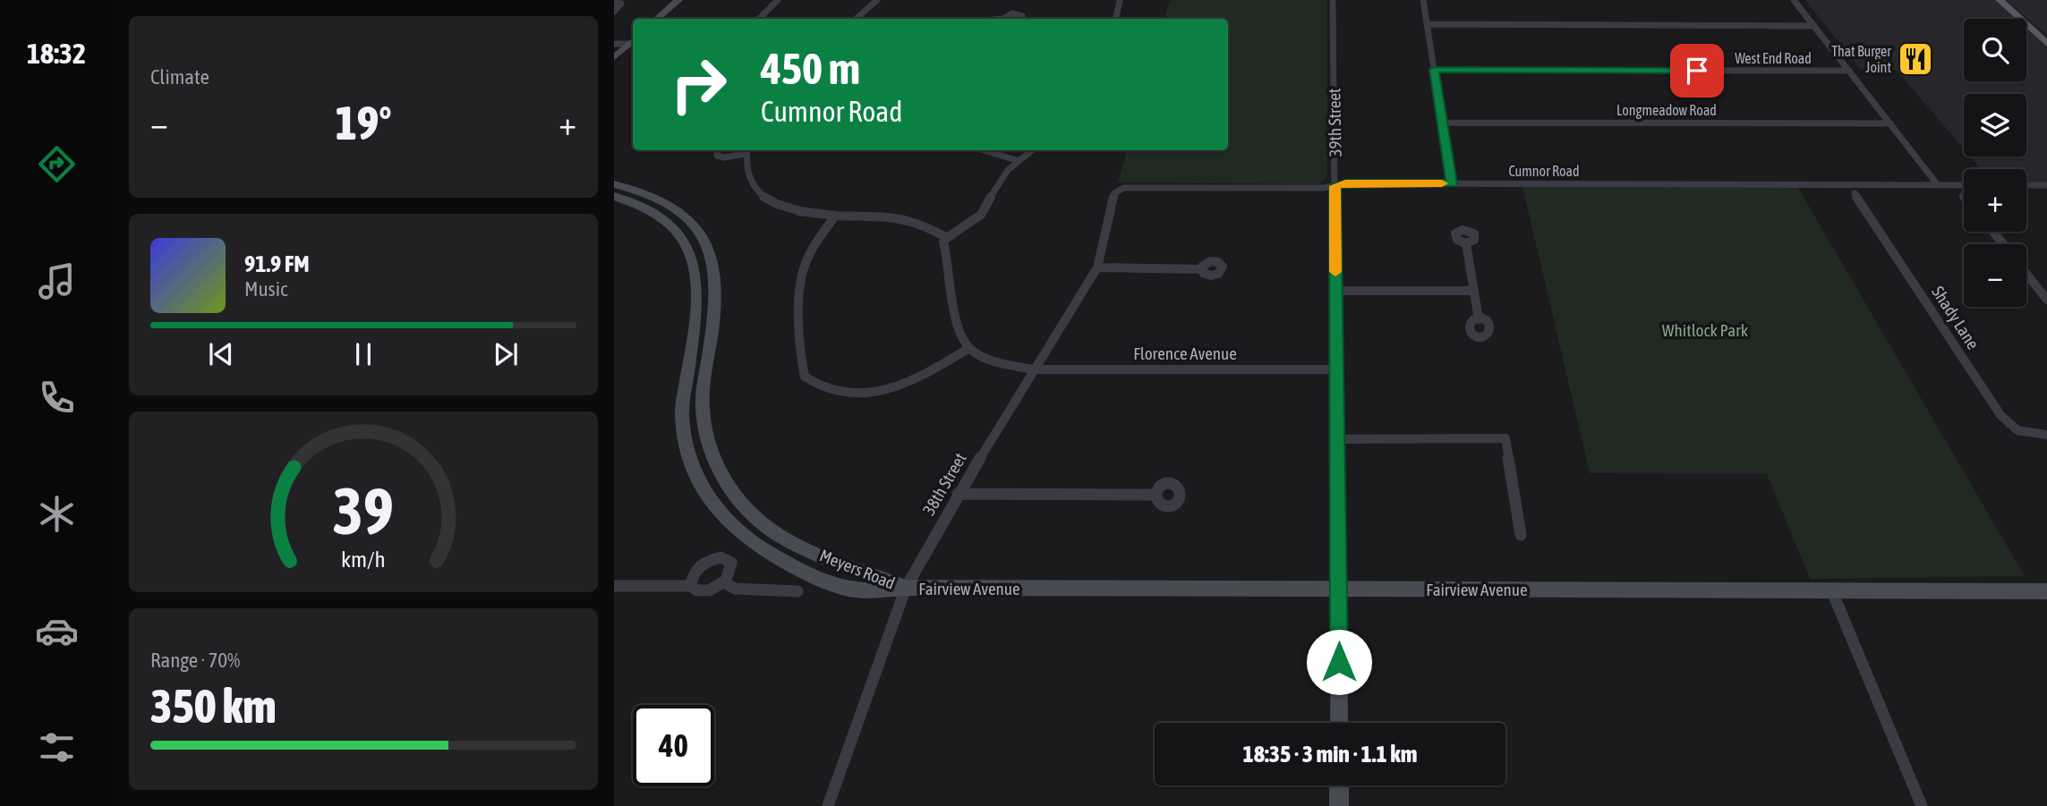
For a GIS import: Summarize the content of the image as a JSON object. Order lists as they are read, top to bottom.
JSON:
{
  "streets": {
    "street": [
      "West End Road",
      "Longmeadow Road",
      "39th Street",
      "Cumnor Road",
      "Shady Lane",
      "Florence Avenue",
      "38th Street",
      "Meyers Road",
      "Fairview Avenue"
    ]
  },
  "crossings": [
    ["39th Street", "Cumnor Road"],
    ["39th Street", "Florence Avenue"],
    ["39th Street", "Fairview Avenue"],
    ["Cumnor Road", "38th Street"],
    ["Florence Avenue", "38th Street"],
    ["38th Street", "Meyers Road"],
    ["38th Street", "Fairview Avenue"],
    ["Meyers Road", "Fairview Avenue"]
  ],
  "parks": ["Whitlock Park"],
  "places": {
    "restaurant": ["That Burger Joint"]
  },
  "page": {
    "tabs": "18:32",
    "tile": [
      "Climate",
      ["Range · 70%", "350 km"]
    ],
    "map_buttons": ["+", "−"],
    "turn": ["450 m", "Cumnor Road"],
    "heat": ["−", "19°", "+"],
    "song": ["91.9 FM", "Music"],
    "limit": "40",
    "trip": "18:35 · 3 min · 1.1 km",
    "gauge": ["39", "km/h"]
  }
}
